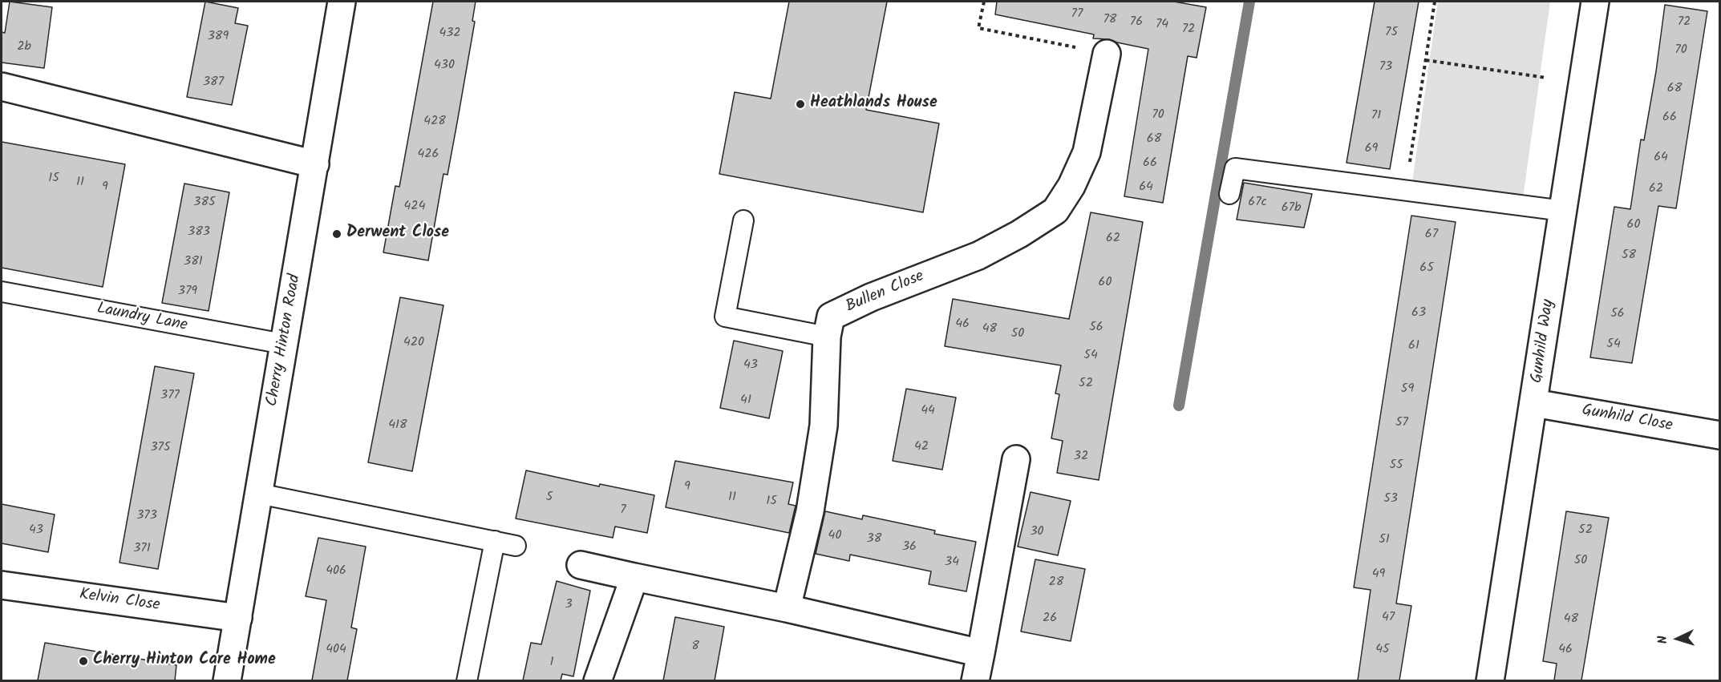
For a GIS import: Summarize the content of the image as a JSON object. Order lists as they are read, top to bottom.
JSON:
{
  "streets": {
    "street": [
      "Bullen Close",
      "Cherry Hinton Road",
      "Gunhild Way",
      "Gunhild Close",
      "Kelvin Close"
    ],
    "lane": ["Laundry Lane"]
  },
  "crossings": [
    ["Laundry Lane", "Cherry Hinton Road"],
    ["Cherry Hinton Road", "Kelvin Close"],
    ["Gunhild Way", "Gunhild Close"]
  ],
  "places": ["Heathlands House", "Derwent Close", "Cherry Hinton Care Home"],
  "house_numbers": [
    "77",
    "78",
    "76",
    "72",
    "74",
    "72",
    "75",
    "432",
    "389",
    "2b",
    "70",
    "430",
    "73",
    "387",
    "68",
    "70",
    "71",
    "66",
    "428",
    "68",
    "69",
    "426",
    "64",
    "66",
    "15",
    "11",
    "9",
    "64",
    "62",
    "385",
    "67c",
    "424",
    "67b",
    "60",
    "383",
    "67",
    "62",
    "58",
    "381",
    "65",
    "60",
    "379",
    "63",
    "56",
    "46",
    "56",
    "48",
    "50",
    "420",
    "54",
    "61",
    "54",
    "43",
    "52",
    "59",
    "377",
    "41",
    "44",
    "57",
    "418",
    "42",
    "375",
    "32",
    "55",
    "9",
    "5",
    "11",
    "53",
    "15",
    "7",
    "373",
    "43",
    "52",
    "30",
    "40",
    "38",
    "51",
    "36",
    "371",
    "50",
    "34",
    "406",
    "49",
    "28",
    "3",
    "47",
    "26",
    "48",
    "8",
    "404",
    "45",
    "46",
    "1"
  ],
  "north": "left"
}
